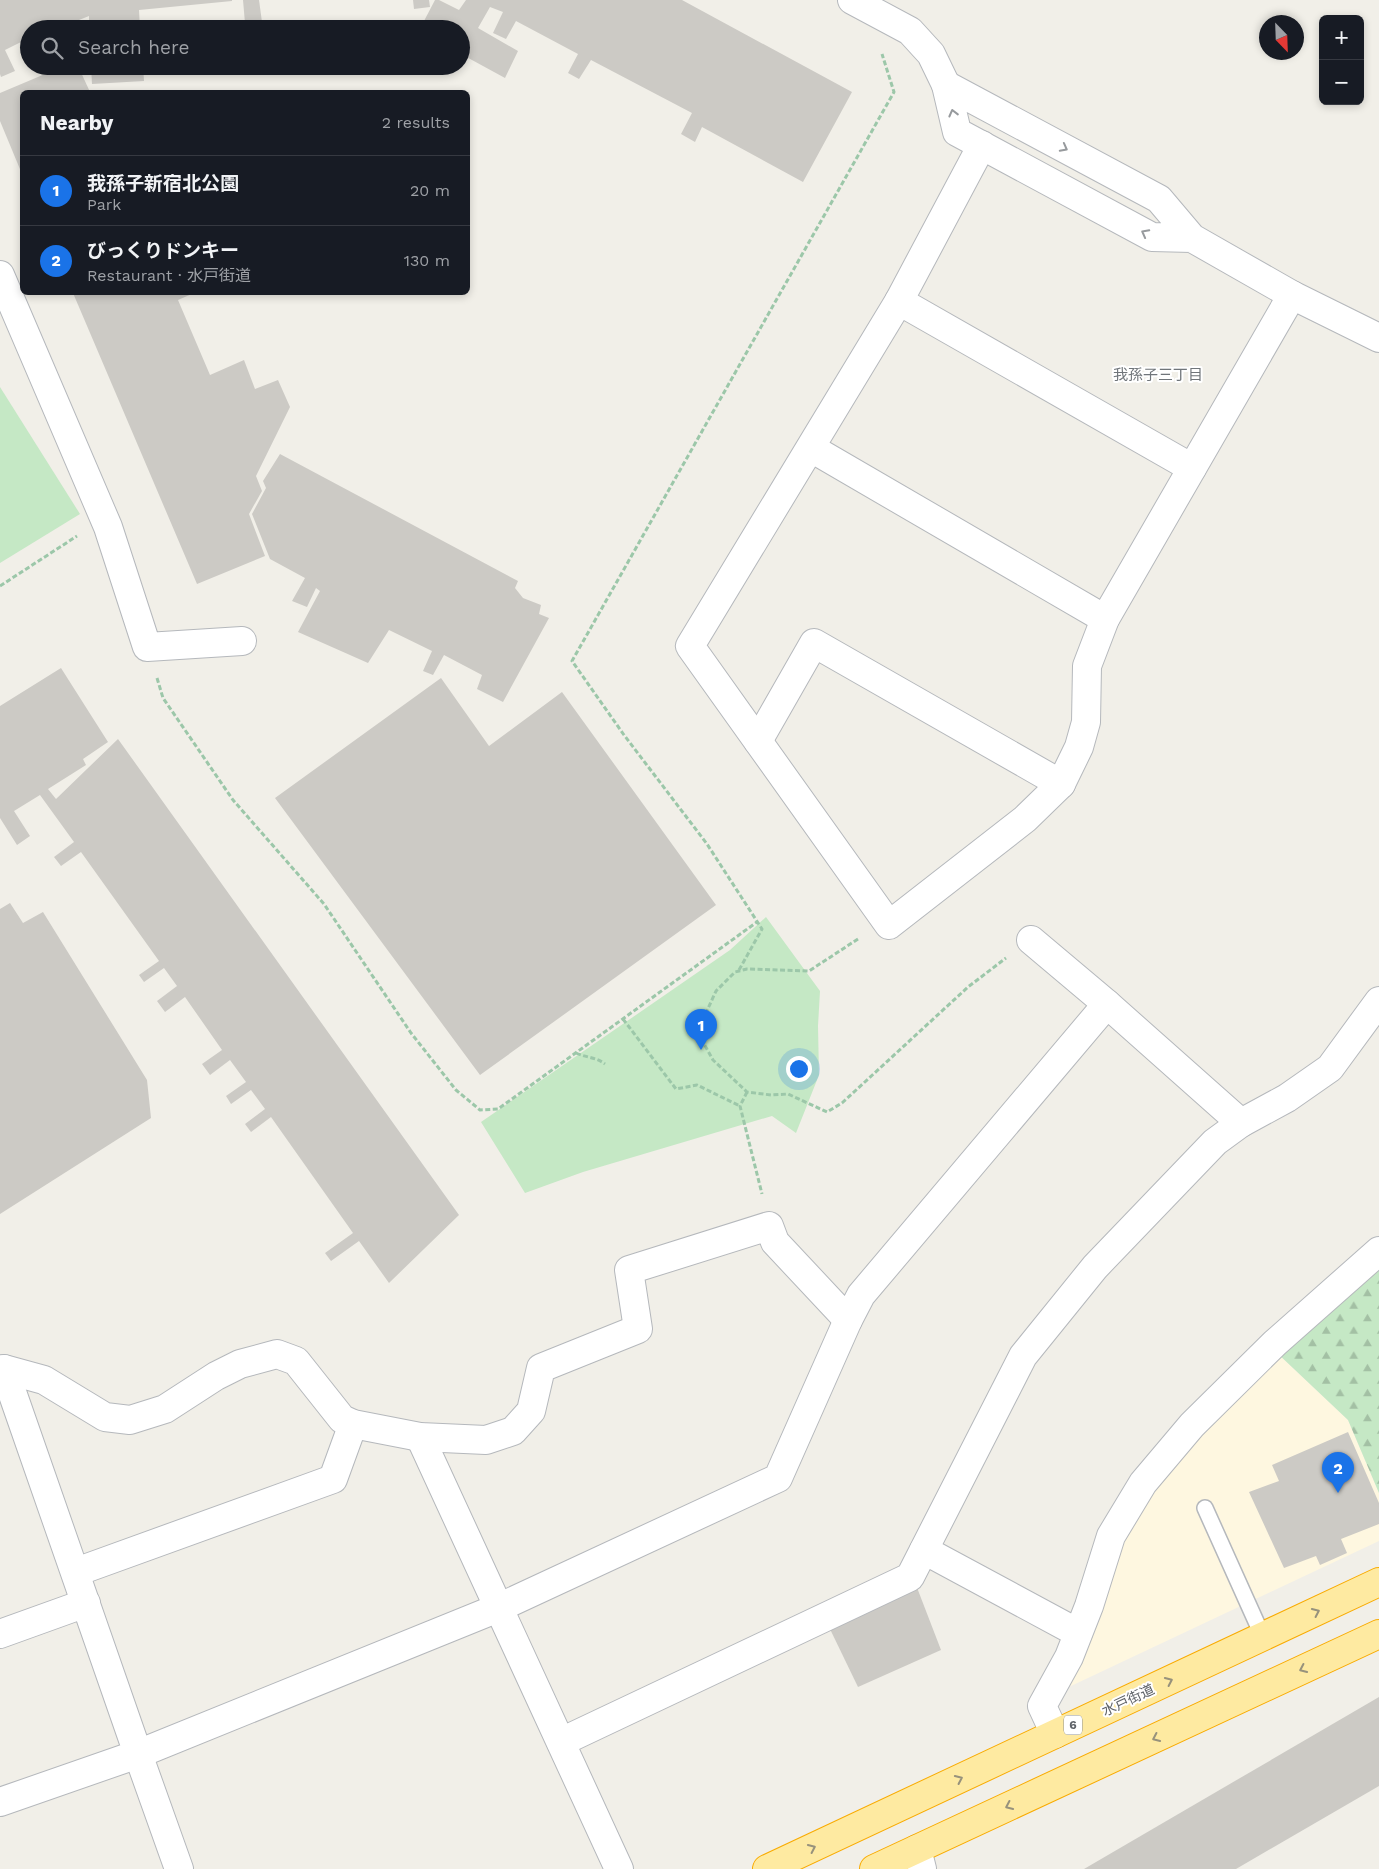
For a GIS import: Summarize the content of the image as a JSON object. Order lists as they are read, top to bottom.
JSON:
{
  "streets": {
    "highway": ["水戸街道", "6"]
  },
  "districts": ["我孫子三丁目"],
  "north": "bottom right",
  "page": {
    "map_buttons": ["+", "−"],
    "search": "Search here",
    "heading": ["Nearby", "2 results"],
    "list": [
      {
        "mark": "1",
        "name": "我孫子新宿北公園",
        "note": "Park",
        "value": "20 m"
      },
      {
        "mark": "2",
        "name": "びっくりドンキー",
        "note": "Restaurant · 水戸街道",
        "value": "130 m"
      }
    ],
    "pins": ["1", "2"]
  }
}
